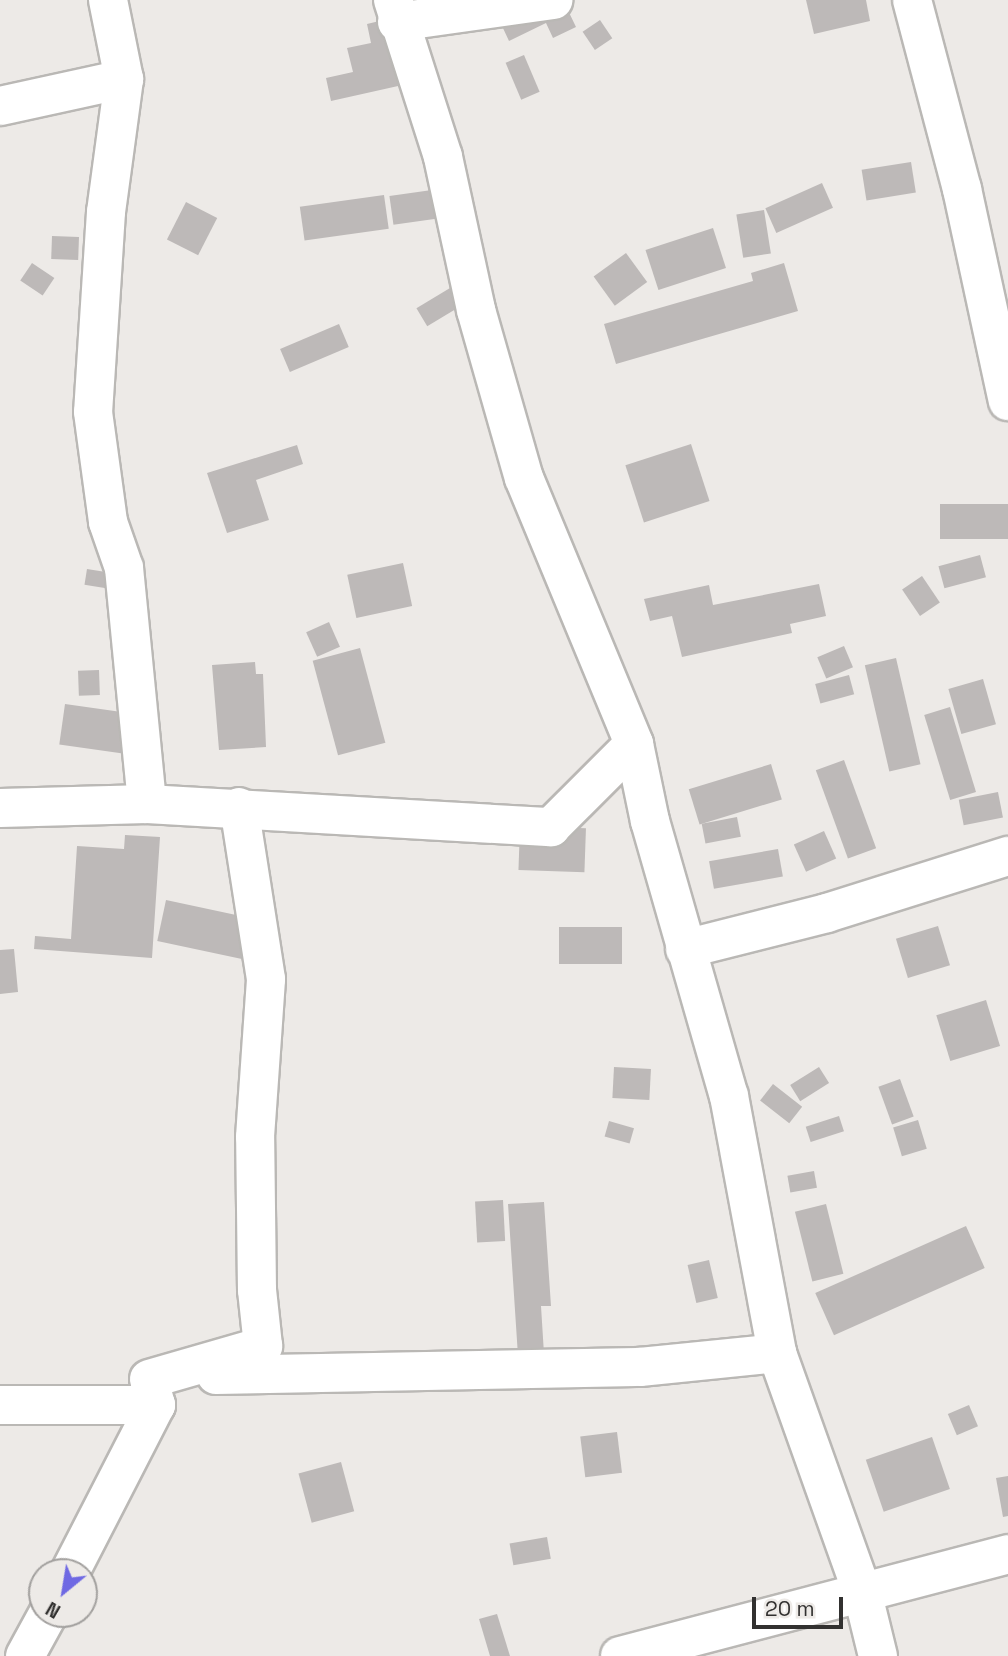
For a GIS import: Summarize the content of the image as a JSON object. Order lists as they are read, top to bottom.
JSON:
{
  "scale_bar": "20 m",
  "north": "bottom left"
}
